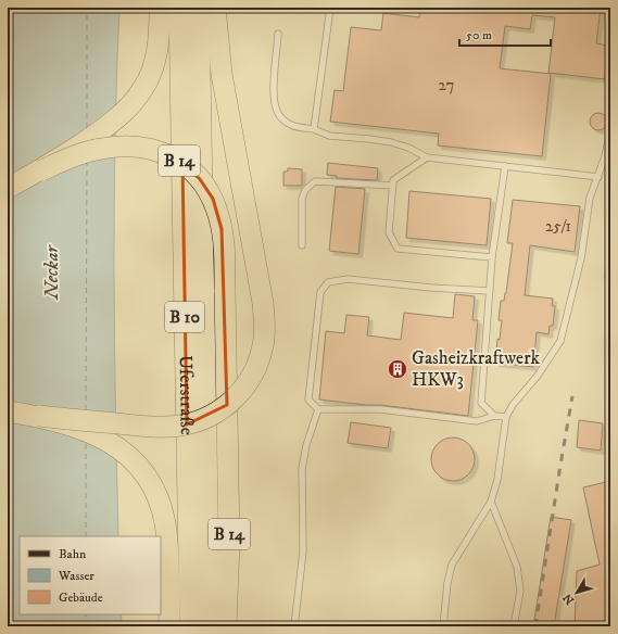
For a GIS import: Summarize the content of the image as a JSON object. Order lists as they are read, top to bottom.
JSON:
{
  "streets": {
    "highway": ["B 14", "B 10", "Uferstraße"]
  },
  "water": ["Neckar"],
  "places": {
    "building": ["Gasheizkraftwerk HKW3"]
  },
  "house_numbers": ["27", "25/1"],
  "legend": ["Bahn", "Wasser", "Gebäude"],
  "scale_bar": "50 m",
  "north": "bottom left"
}
